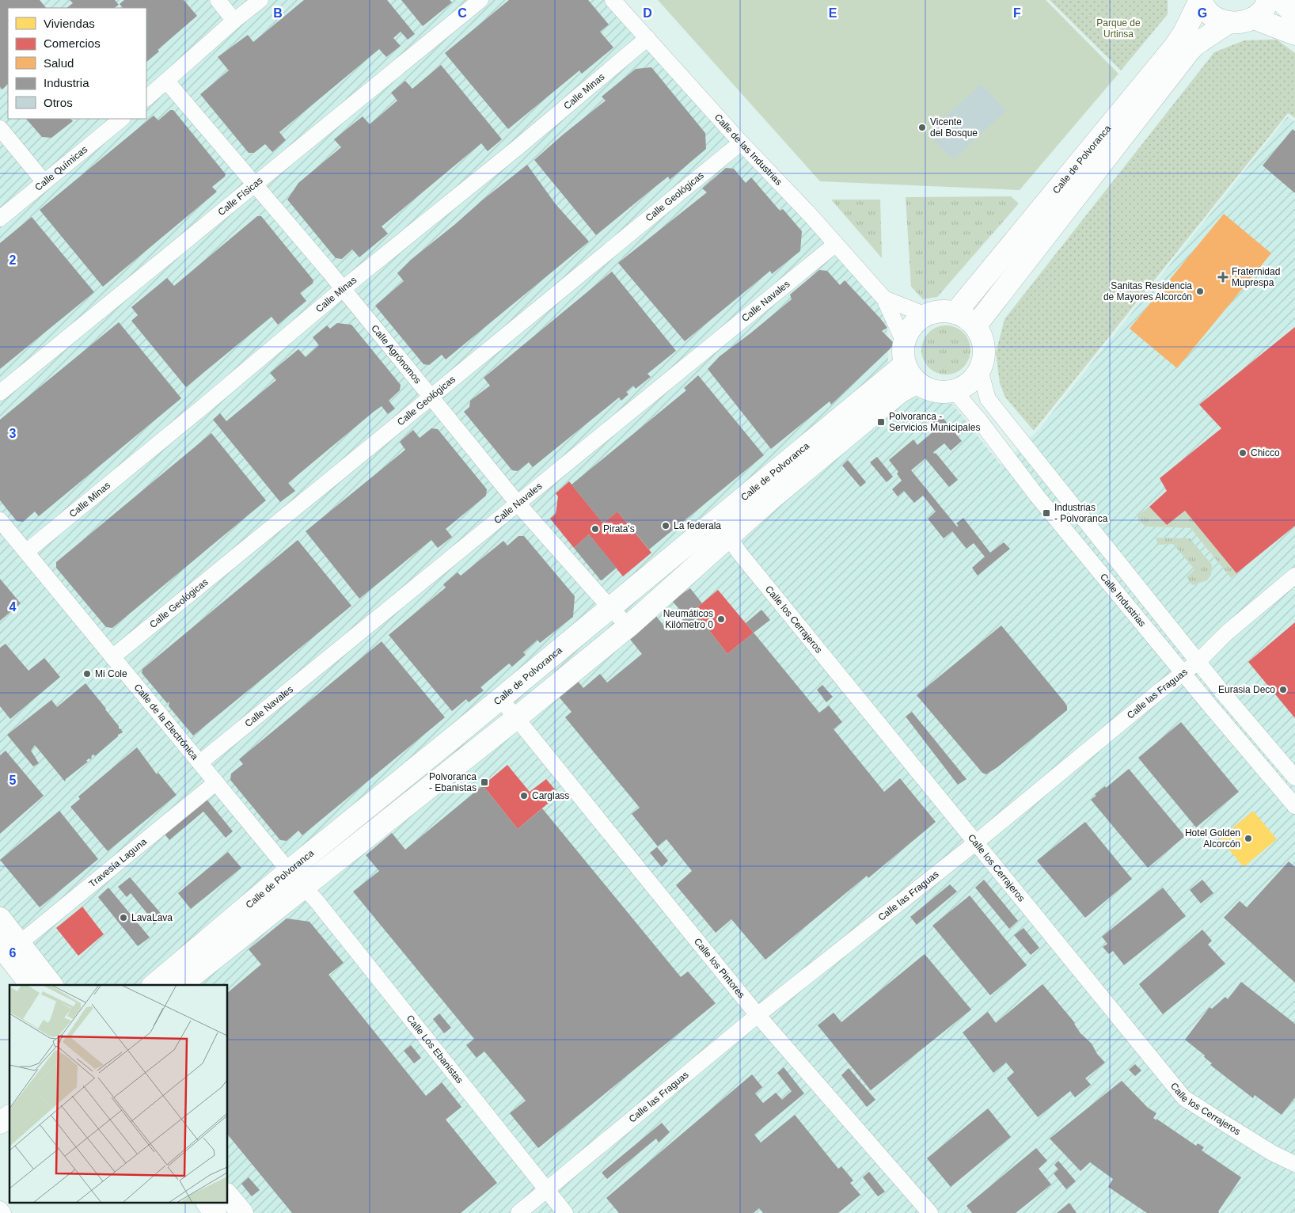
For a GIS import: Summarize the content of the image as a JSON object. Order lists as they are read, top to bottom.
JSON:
{
  "streets": {
    "street": [
      "Calle Minas",
      "Calle de las Industrias",
      "Calle de Polvoranca",
      "Calle Químicas",
      "Calle Físicas",
      "Calle Geológicas",
      "Calle Navales",
      "Calle Agrónomos",
      "Calle Industrias",
      "Calle los Cerrajeros",
      "Calle las Fraguas",
      "Calle de la Electrónica",
      "Travesía Laguna",
      "Calle los Pintores",
      "Calle Los Ebanistas"
    ]
  },
  "crossings": [
    ["Calle Minas", "Calle de las Industrias"],
    ["Calle Minas", "Calle Agrónomos"],
    ["Calle Minas", "Calle de la Electrónica"],
    ["Calle de las Industrias", "Calle de Polvoranca"],
    ["Calle de las Industrias", "Calle Geológicas"],
    ["Calle de las Industrias", "Calle Navales"],
    ["Calle de las Industrias", "Calle Industrias"],
    ["Calle de Polvoranca", "Calle Agrónomos"],
    ["Calle de Polvoranca", "Calle Industrias"],
    ["Calle de Polvoranca", "Calle los Cerrajeros"],
    ["Calle de Polvoranca", "Calle de la Electrónica"],
    ["Calle de Polvoranca", "Calle los Pintores"],
    ["Calle de Polvoranca", "Calle Los Ebanistas"],
    ["Calle Físicas", "Calle Agrónomos"],
    ["Calle Geológicas", "Calle Agrónomos"],
    ["Calle Geológicas", "Calle de la Electrónica"],
    ["Calle Navales", "Calle Agrónomos"],
    ["Calle Navales", "Calle de la Electrónica"],
    ["Calle Industrias", "Calle las Fraguas"],
    ["Calle los Cerrajeros", "Calle las Fraguas"],
    ["Calle las Fraguas", "Calle los Pintores"],
    ["Calle las Fraguas", "Calle Los Ebanistas"],
    ["Calle de la Electrónica", "Travesía Laguna"],
    ["Calle de la Electrónica", "Calle Los Ebanistas"]
  ],
  "parks": ["Parque de Urtinsa"],
  "places": {
    "other": [
      "Vicente del Bosque",
      "Sanitas Residencia de Mayores Alcorcón",
      "Chicco",
      "La federala",
      "Pirata's",
      "Neumáticos Kilómetro 0",
      "Mi Cole",
      "Eurasia Deco",
      "Carglass",
      "Hotel Golden Alcorcón",
      "LavaLava"
    ],
    "health": ["Fraternidad Muprespa"],
    "transit": ["Polvoranca - Servicios Municipales", "Industrias - Polvoranca", "Polvoranca - Ebanistas"]
  },
  "legend": [
    "Viviendas",
    "Comercios",
    "Salud",
    "Industria",
    "Otros"
  ],
  "grid": {
    "columns": [
      "B",
      "C",
      "D",
      "E",
      "F",
      "G"
    ],
    "rows": [
      "2",
      "3",
      "4",
      "5",
      "6"
    ]
  }
}
